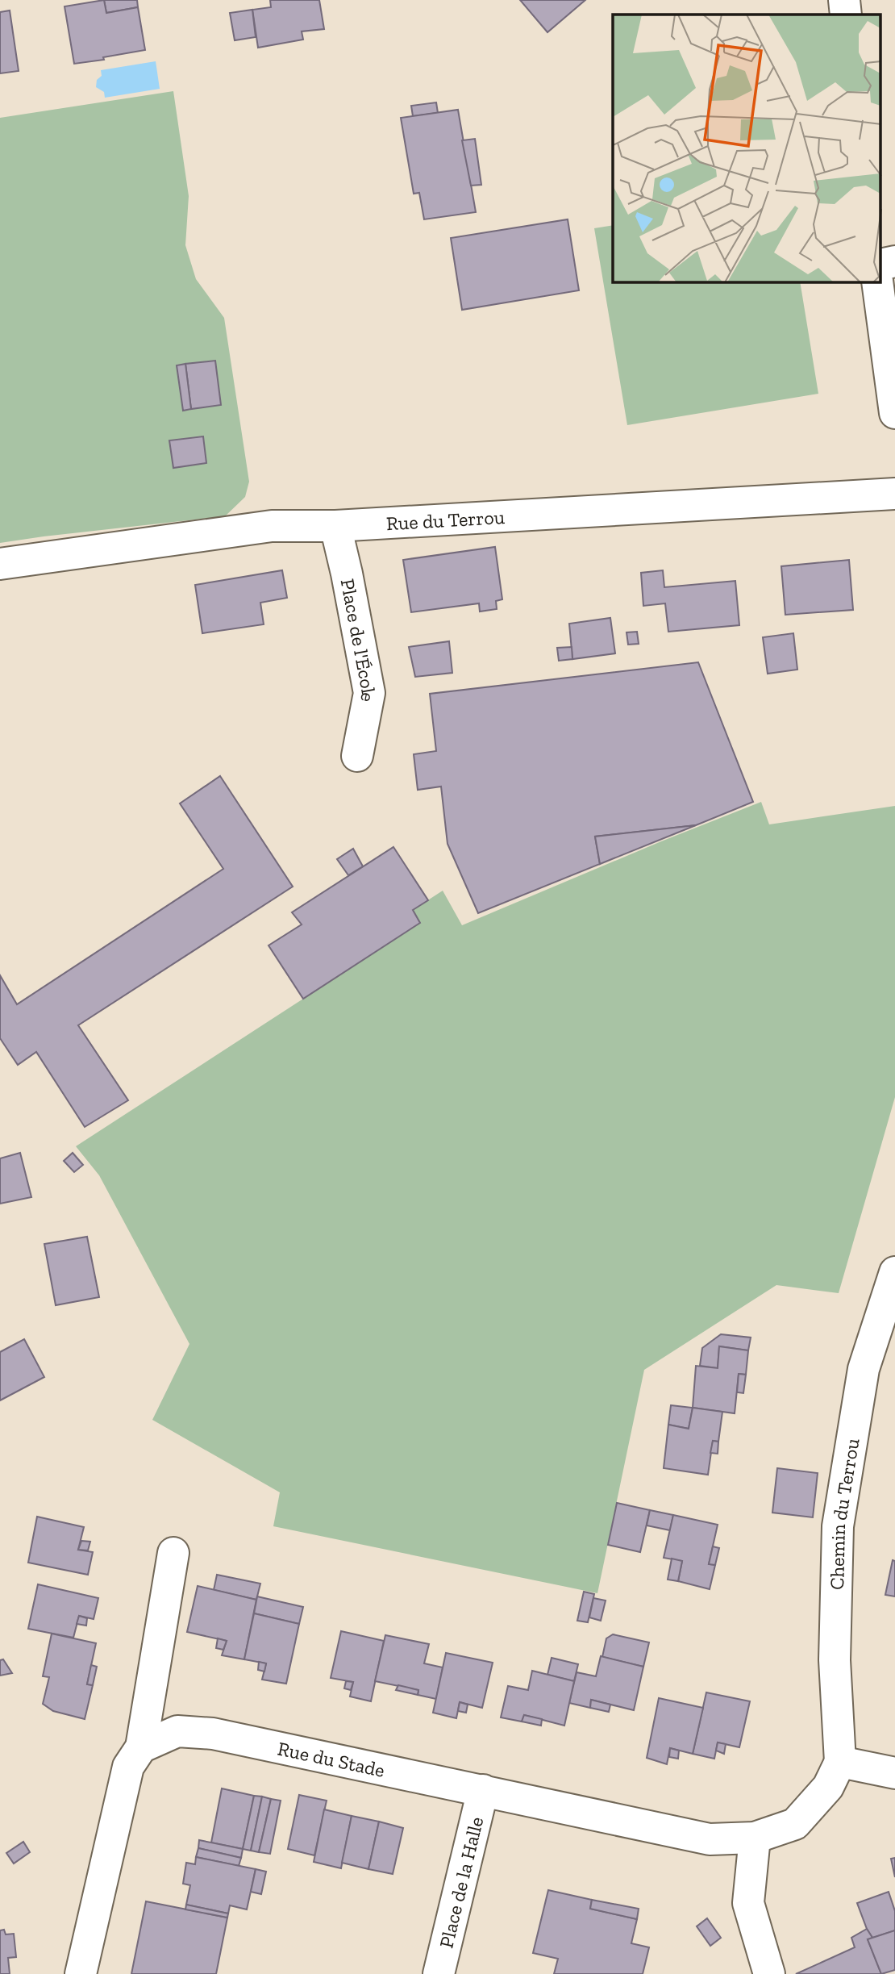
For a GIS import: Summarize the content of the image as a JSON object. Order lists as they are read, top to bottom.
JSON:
{
  "streets": {
    "street": [
      "Rue du Terrou",
      "Place de l'École",
      "Chemin du Terrou",
      "Rue du Stade",
      "Place de la Halle"
    ]
  },
  "crossings": [
    ["Rue du Terrou", "Place de l'École"],
    ["Chemin du Terrou", "Rue du Stade"],
    ["Rue du Stade", "Place de la Halle"]
  ]
}
